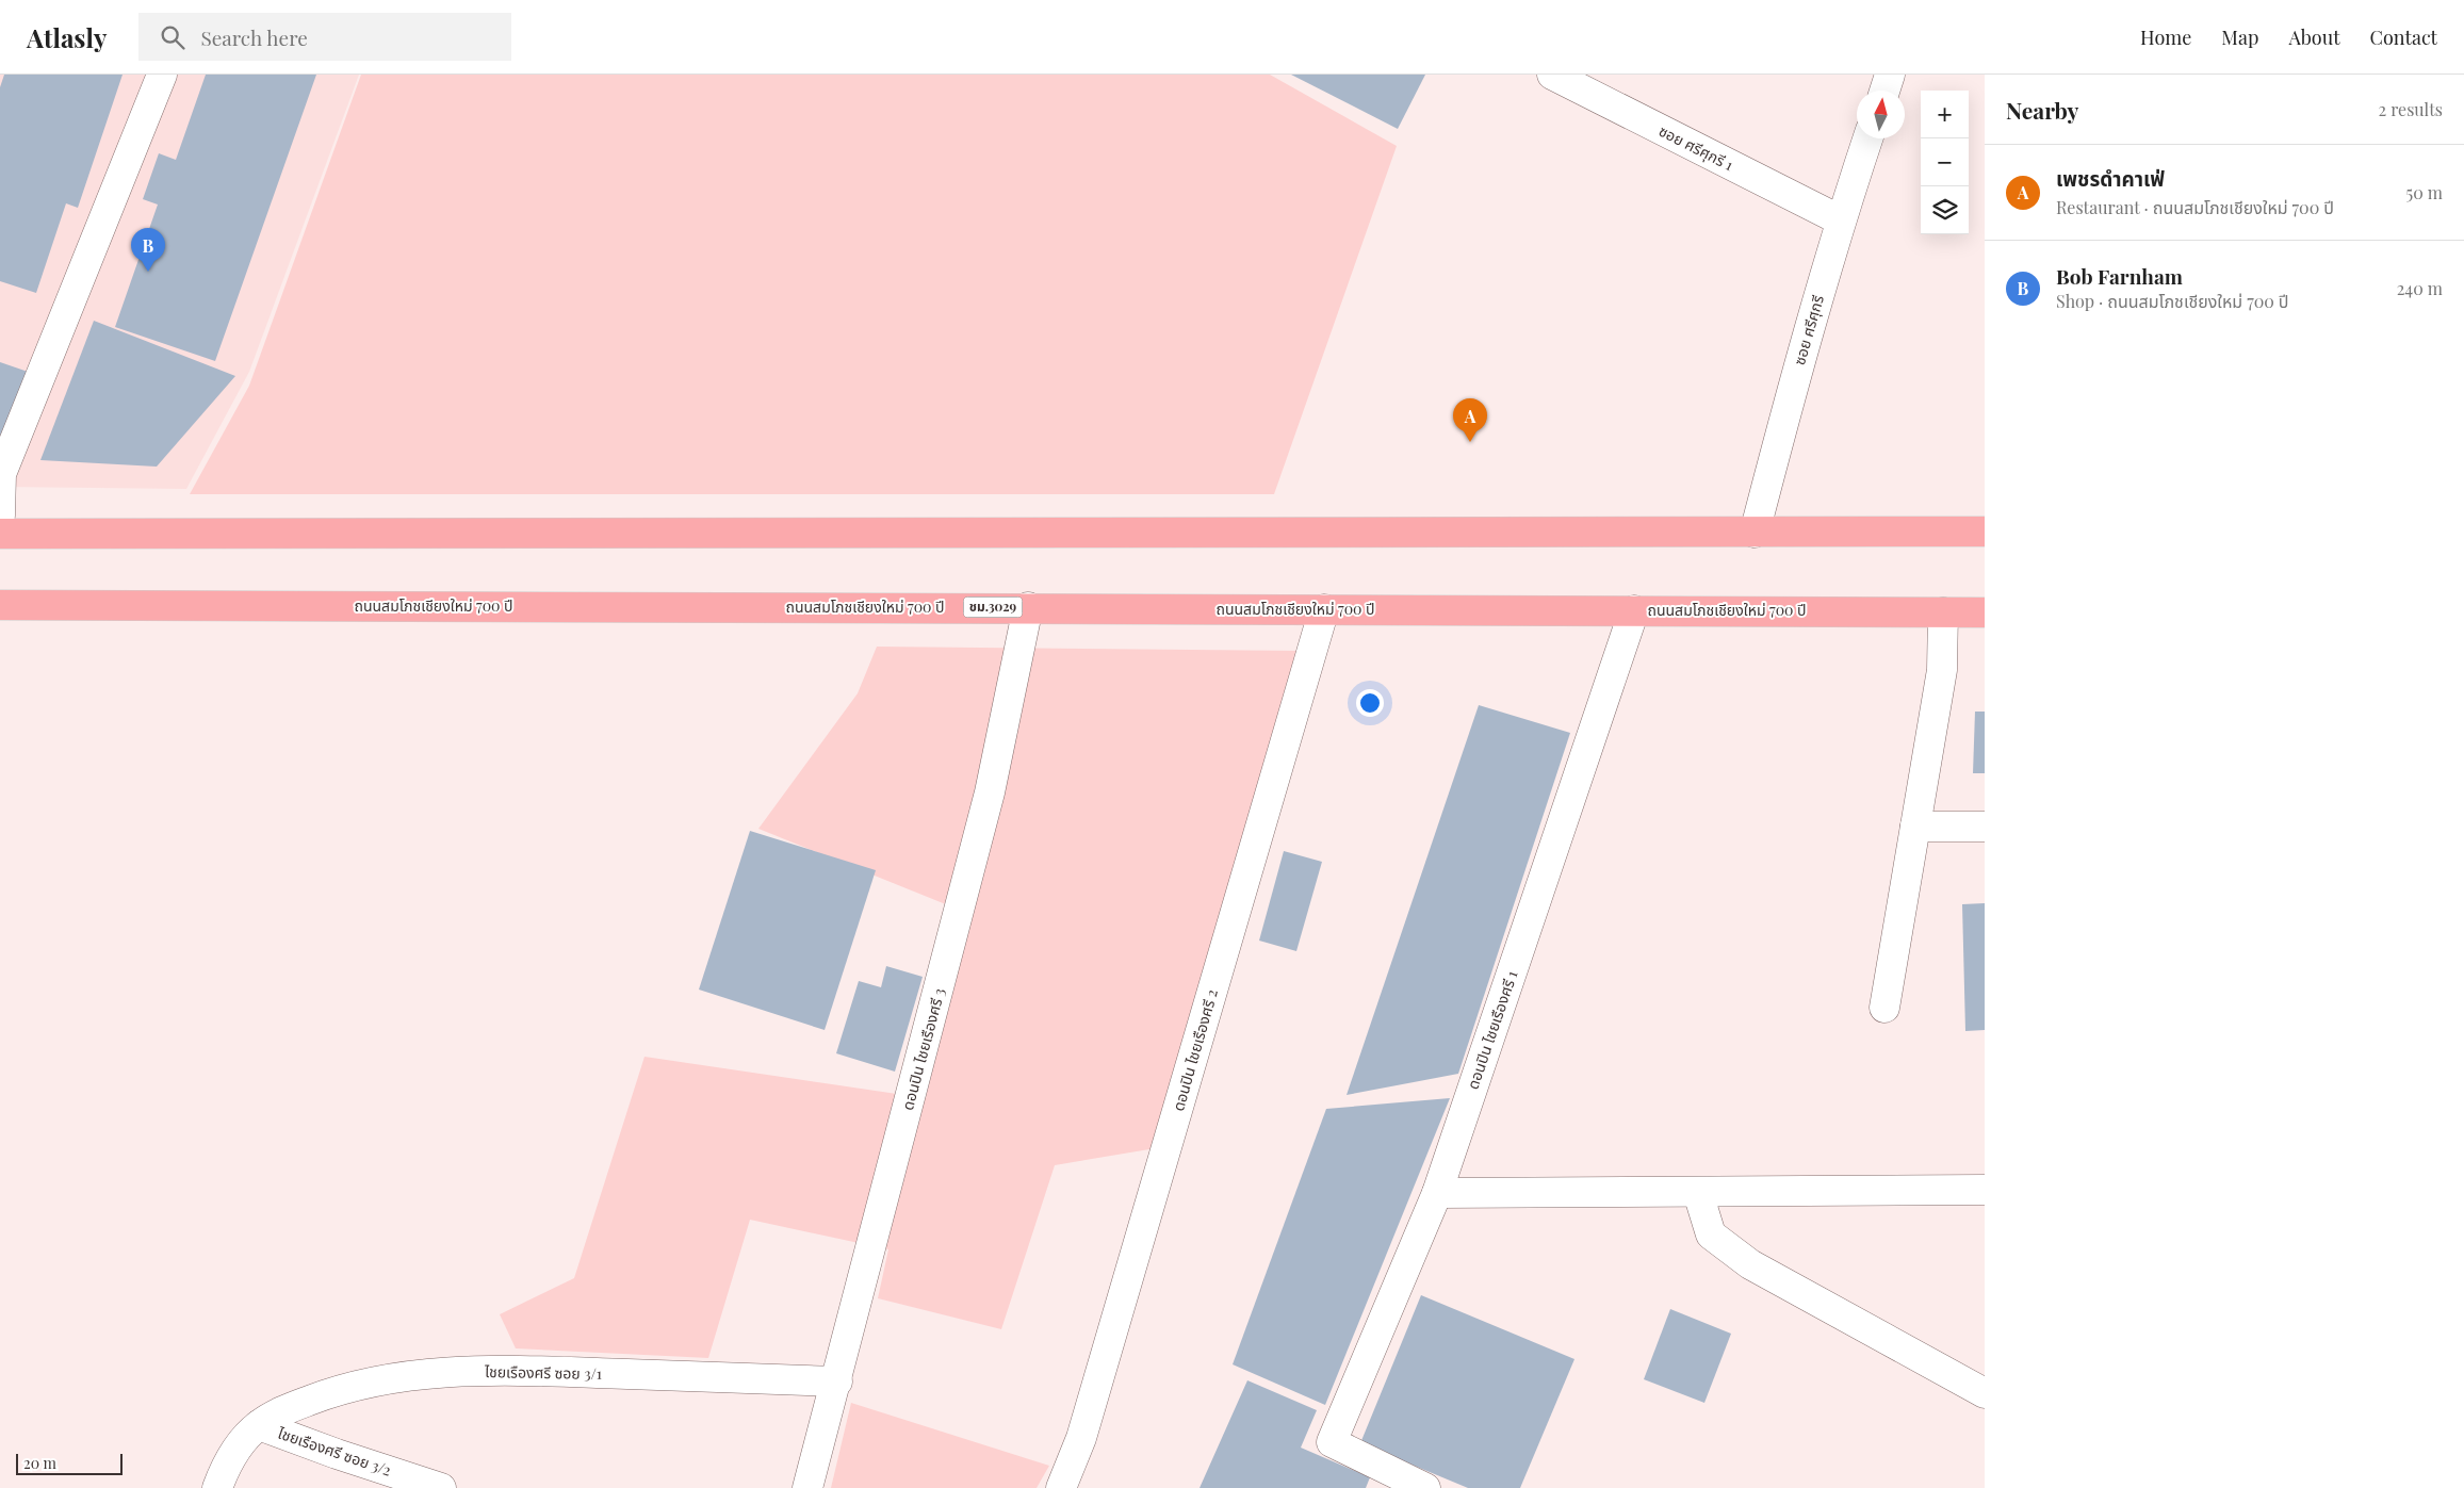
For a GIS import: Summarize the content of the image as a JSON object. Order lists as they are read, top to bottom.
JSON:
{
  "streets": {
    "main road": ["ถนนสมโภชเชียงใหม่ 700 ปี", "ชม.3029"],
    "street": [
      "ซอย ศรีศุกรี 1",
      "ซอย ศรีศุกรี",
      "ดอนปิน ไชยเรืองศรี 1",
      "ดอนปิน ไชยเรืองศรี 3",
      "ดอนปิน ไชยเรืองศรี 2",
      "ไชยเรืองศรี ซอย 3/1",
      "ไชยเรืองศรี ซอย 3/2"
    ]
  },
  "crossings": [
    ["ซอย ศรีศุกรี 1", "ซอย ศรีศุกรี"],
    ["ถนนสมโภชเชียงใหม่ 700 ปี", "ดอนปิน ไชยเรืองศรี 1"],
    ["ถนนสมโภชเชียงใหม่ 700 ปี", "ดอนปิน ไชยเรืองศรี 3"],
    ["ถนนสมโภชเชียงใหม่ 700 ปี", "ดอนปิน ไชยเรืองศรี 2"],
    ["ดอนปิน ไชยเรืองศรี 3", "ไชยเรืองศรี ซอย 3/1"],
    ["ไชยเรืองศรี ซอย 3/1", "ไชยเรืองศรี ซอย 3/2"]
  ],
  "scale_bar": "20 m",
  "north": "top",
  "page": {
    "header": "Atlasly",
    "search": "Search here",
    "nav": [
      "Home",
      "Map",
      "About",
      "Contact"
    ],
    "heading": ["Nearby", "2 results"],
    "map_buttons": ["+", "−"],
    "list": [
      {
        "mark": "A",
        "name": "เพชรดำคาเฟ่",
        "note": "Restaurant · ถนนสมโภชเชียงใหม่ 700 ปี",
        "value": "50 m"
      },
      {
        "mark": "B",
        "name": "Bob Farnham",
        "note": "Shop · ถนนสมโภชเชียงใหม่ 700 ปี",
        "value": "240 m"
      }
    ],
    "pins": ["B", "A"],
    "scale": "20 m"
  }
}
